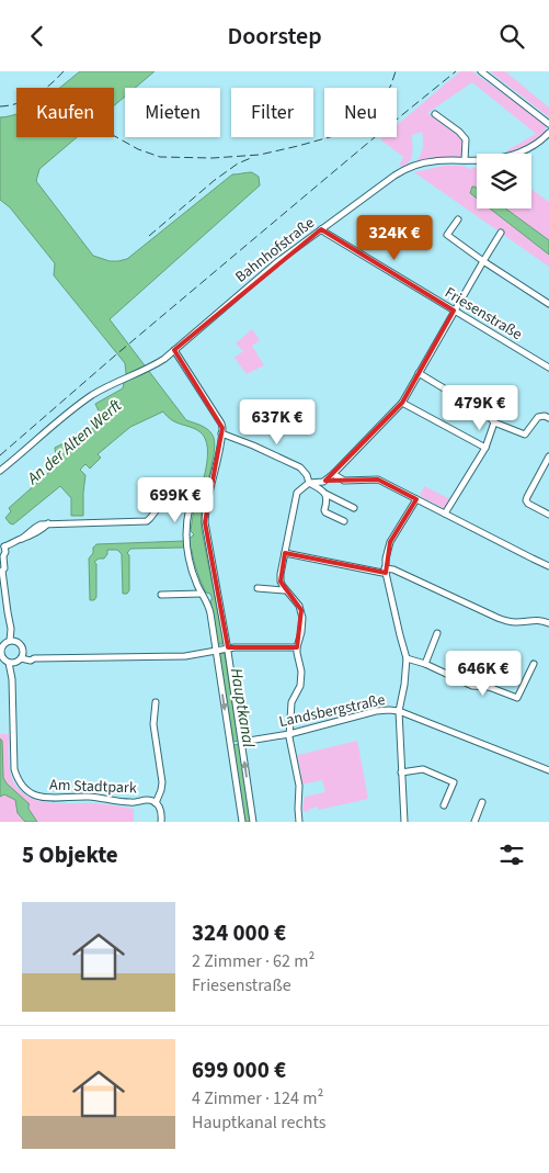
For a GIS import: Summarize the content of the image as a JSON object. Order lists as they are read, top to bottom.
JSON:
{
  "streets": {
    "street": [
      "Bahnhofstraße",
      "Friesenstraße",
      "Landsbergstraße",
      "Am Stadtpark"
    ]
  },
  "crossings": [
    ["Bahnhofstraße", "Friesenstraße"]
  ],
  "water": ["An der Alten Werft", "Hauptkanal"],
  "page": {
    "header": "Doorstep",
    "chip": [
      "Kaufen",
      "Mieten",
      "Filter",
      "Neu"
    ],
    "price": [
      "324K €",
      "479K €",
      "637K €",
      "699K €",
      "646K €"
    ],
    "heading": "5 Objekte",
    "list": [
      {
        "name": "324 000 €",
        "note": "2 Zimmer · 62 m² · Friesenstraße"
      },
      {
        "name": "699 000 €",
        "note": "4 Zimmer · 124 m² · Hauptkanal rechts"
      }
    ]
  }
}
